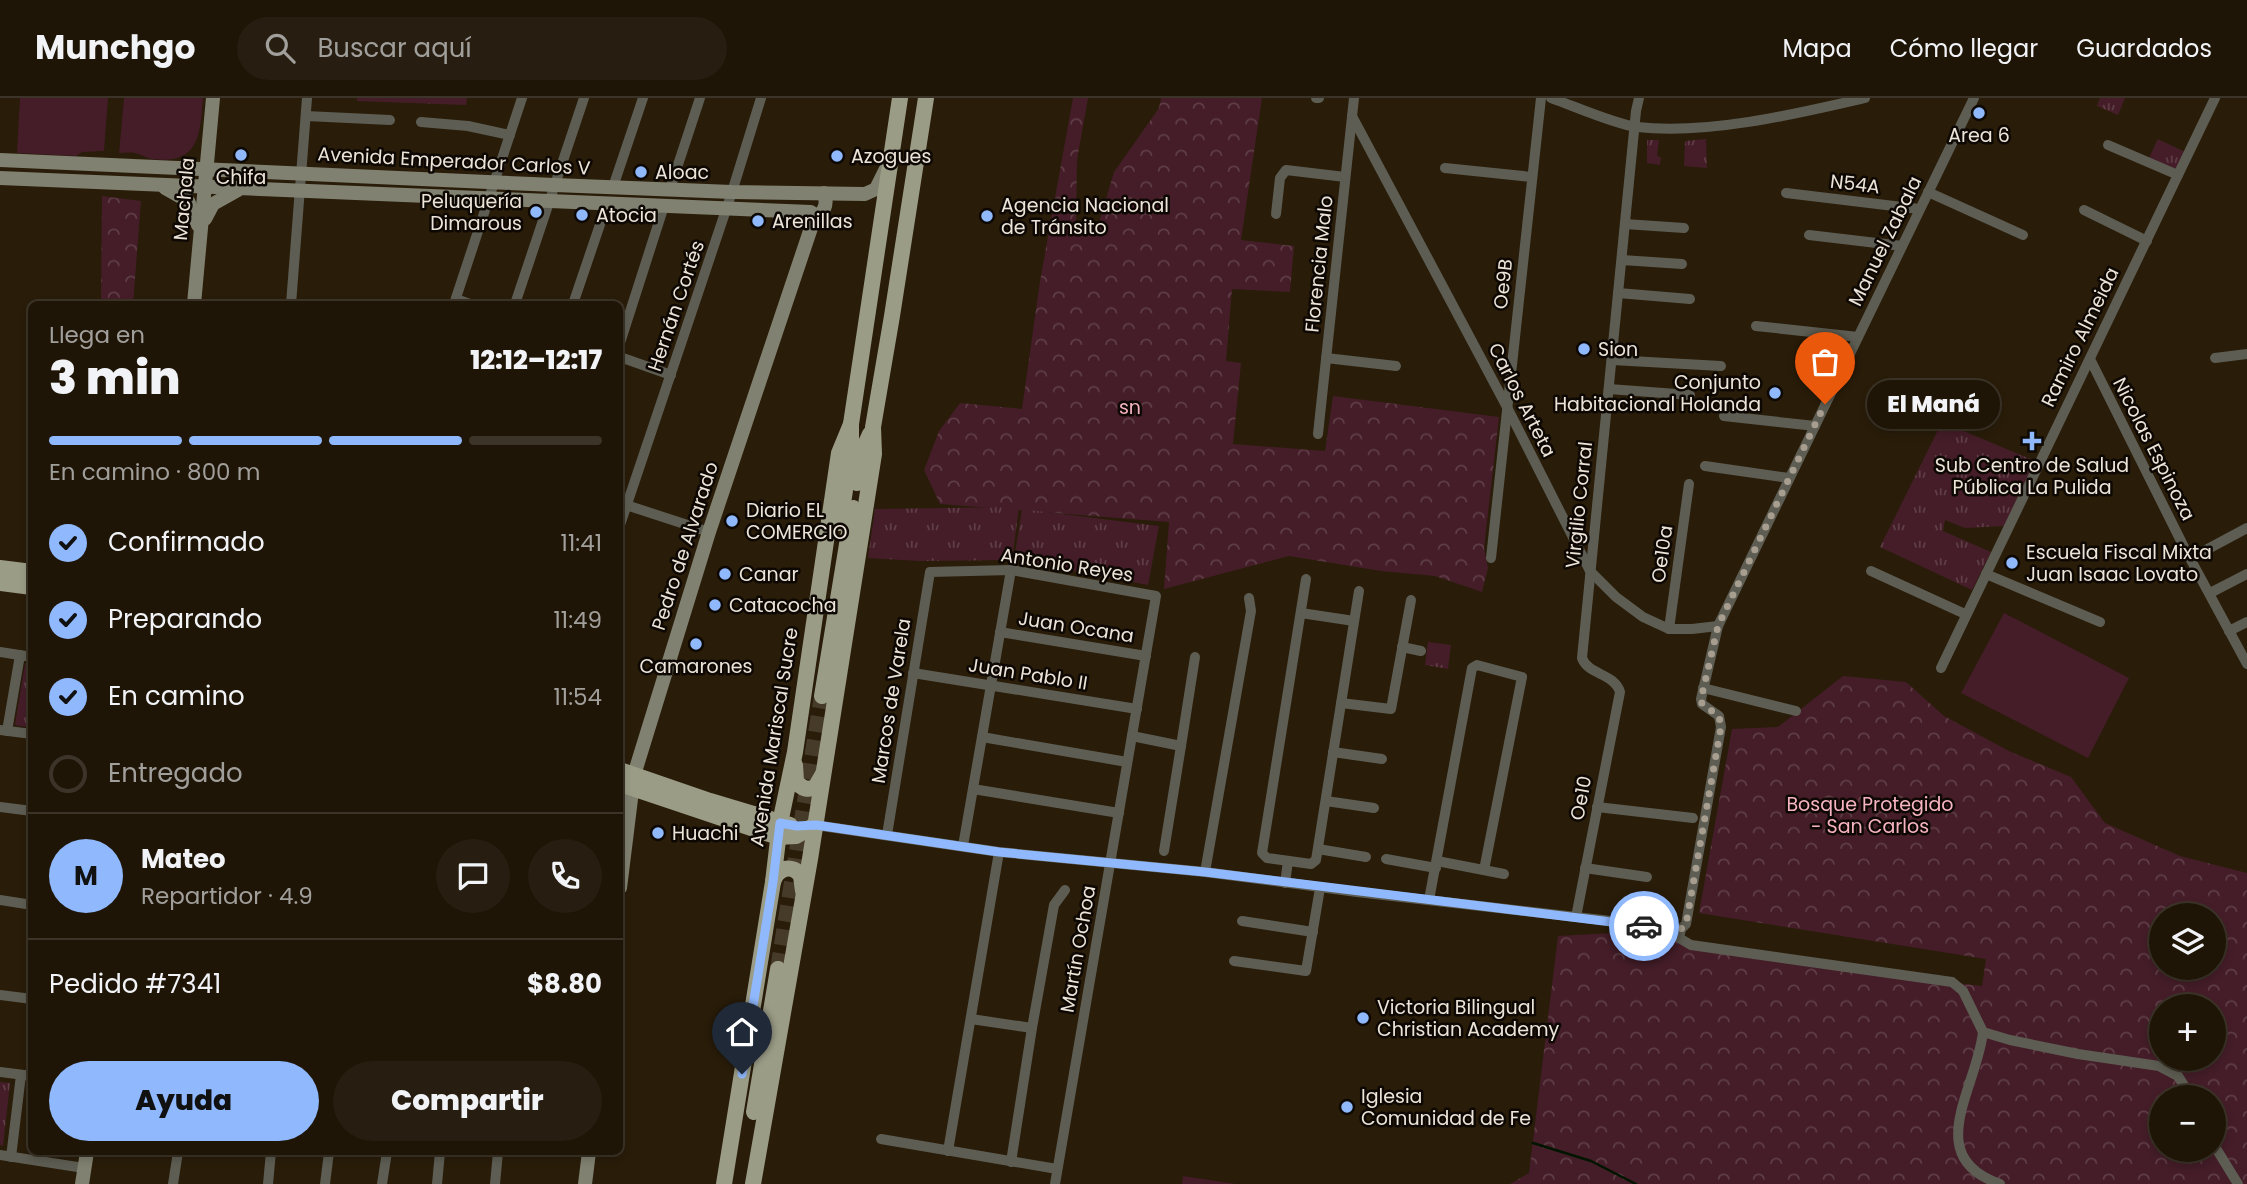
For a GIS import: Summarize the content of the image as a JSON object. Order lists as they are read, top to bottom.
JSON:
{
  "streets": {
    "main road": [
      "Avenida Emperador Carlos V",
      "Machala",
      "Pedro de Alvarado",
      "Avenida Mariscal Sucre"
    ],
    "street": [
      "N54A",
      "Manuel Zabala",
      "Florencia Malo",
      "Oe9B",
      "Hernán Cortés",
      "Ramiro Almeida",
      "Carlos Arteta",
      "Nicolas Espinoza",
      "Virgilio Corral",
      "Oe10a",
      "Antonio Reyes",
      "Juan Ocana",
      "Juan Pablo II",
      "Marcos de Varela",
      "Oe10",
      "Martín Ochoa"
    ]
  },
  "crossings": [
    ["Avenida Emperador Carlos V", "Machala"],
    ["Avenida Emperador Carlos V", "Hernán Cortés"],
    ["Avenida Emperador Carlos V", "Pedro de Alvarado"],
    ["Avenida Emperador Carlos V", "Avenida Mariscal Sucre"],
    ["N54A", "Manuel Zabala"],
    ["Manuel Zabala", "Carlos Arteta"],
    ["Florencia Malo", "Carlos Arteta"],
    ["Oe9B", "Carlos Arteta"],
    ["Ramiro Almeida", "Nicolas Espinoza"],
    ["Carlos Arteta", "Virgilio Corral"],
    ["Carlos Arteta", "Oe10a"],
    ["Virgilio Corral", "Oe10"],
    ["Antonio Reyes", "Marcos de Varela"],
    ["Antonio Reyes", "Martín Ochoa"],
    ["Juan Ocana", "Martín Ochoa"],
    ["Juan Pablo II", "Marcos de Varela"],
    ["Juan Pablo II", "Martín Ochoa"]
  ],
  "parks": ["sn", "Bosque Protegido - San Carlos"],
  "places": {
    "other": [
      "Area 6",
      "Chifa",
      "Azogues",
      "Aloac",
      "Peluquería Dimarous",
      "Atocia",
      "Agencia Nacional de Tránsito",
      "Arenillas",
      "Sion",
      "Conjunto Habitacional Holanda",
      "El Maná",
      "Diario EL COMERCIO",
      "Escuela Fiscal Mixta Juan Isaac Lovato",
      "Canar",
      "Catacocha",
      "Camarones",
      "Huachi",
      "Victoria Bilingual Christian Academy",
      "Iglesia Comunidad de Fe"
    ],
    "health": ["Sub Centro de Salud Pública La Pulida"]
  },
  "page": {
    "header": "Munchgo",
    "search": "Buscar aquí",
    "nav": ["Mapa", "Cómo llegar", "Guardados"],
    "heading": ["3 min", "Llega en", "12:12–12:17"],
    "panel": [
      "Mateo",
      "Repartidor · 4.9",
      "Pedido #7341",
      "$8.80"
    ],
    "bubble": "El Maná",
    "bar": "En camino · 800 m",
    "list": [
      ["Confirmado", "11:41"],
      ["Preparando", "11:49"],
      ["En camino", "11:54"],
      "Entregado"
    ],
    "round": "M",
    "map_buttons": ["+", "−"],
    "buttons": ["Ayuda", "Compartir"]
  }
}
